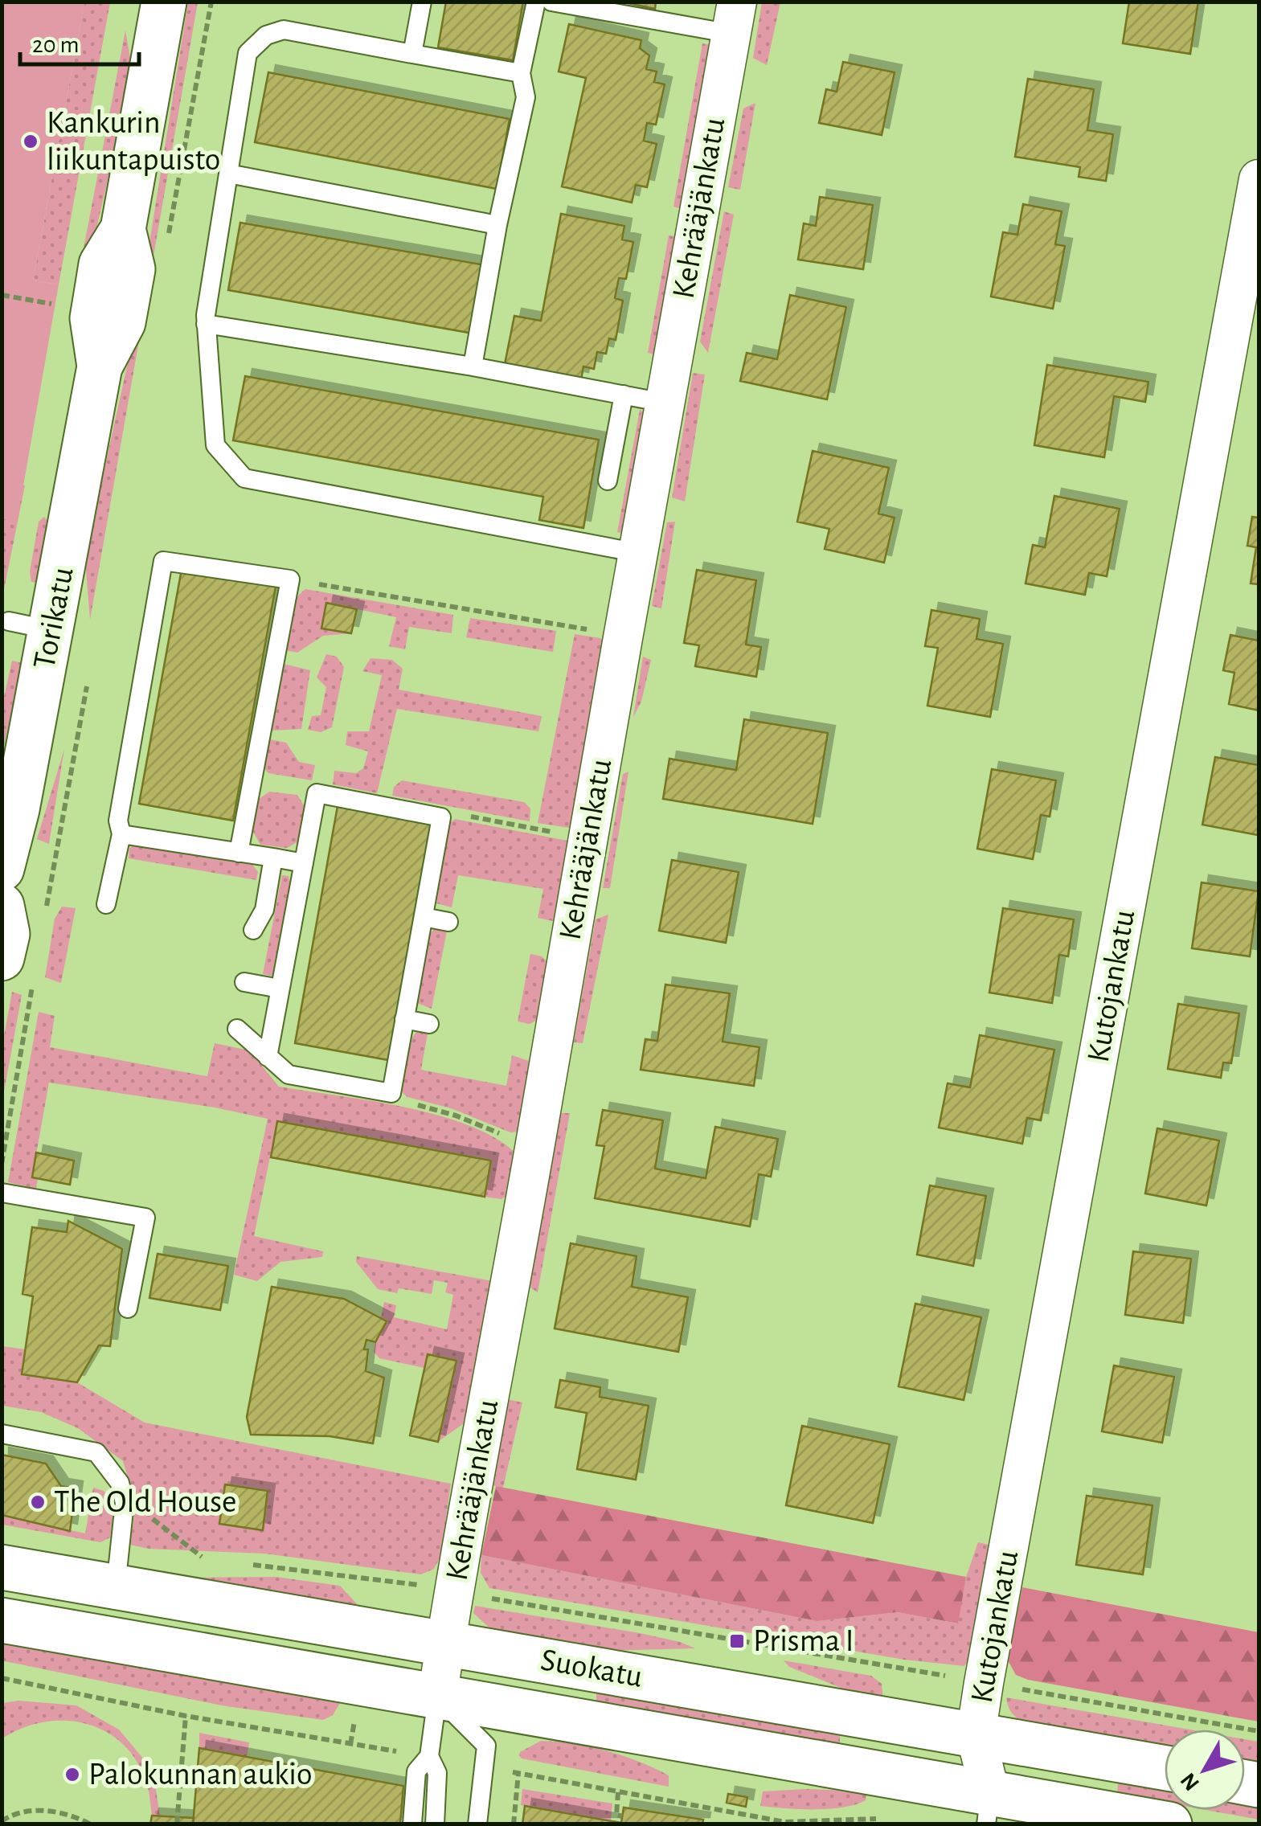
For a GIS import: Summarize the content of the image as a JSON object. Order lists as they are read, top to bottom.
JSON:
{
  "streets": {
    "street": [
      "Kehrääjänkatu",
      "Torikatu",
      "Kutojankatu",
      "Suokatu"
    ]
  },
  "crossings": [
    ["Kehrääjänkatu", "Suokatu"],
    ["Kutojankatu", "Suokatu"]
  ],
  "places": {
    "other": ["Kankurin liikuntapuisto", "The Old House", "Palokunnan aukio"],
    "transit": ["Prisma I"]
  },
  "scale_bar": "20 m",
  "north": "bottom left"
}
